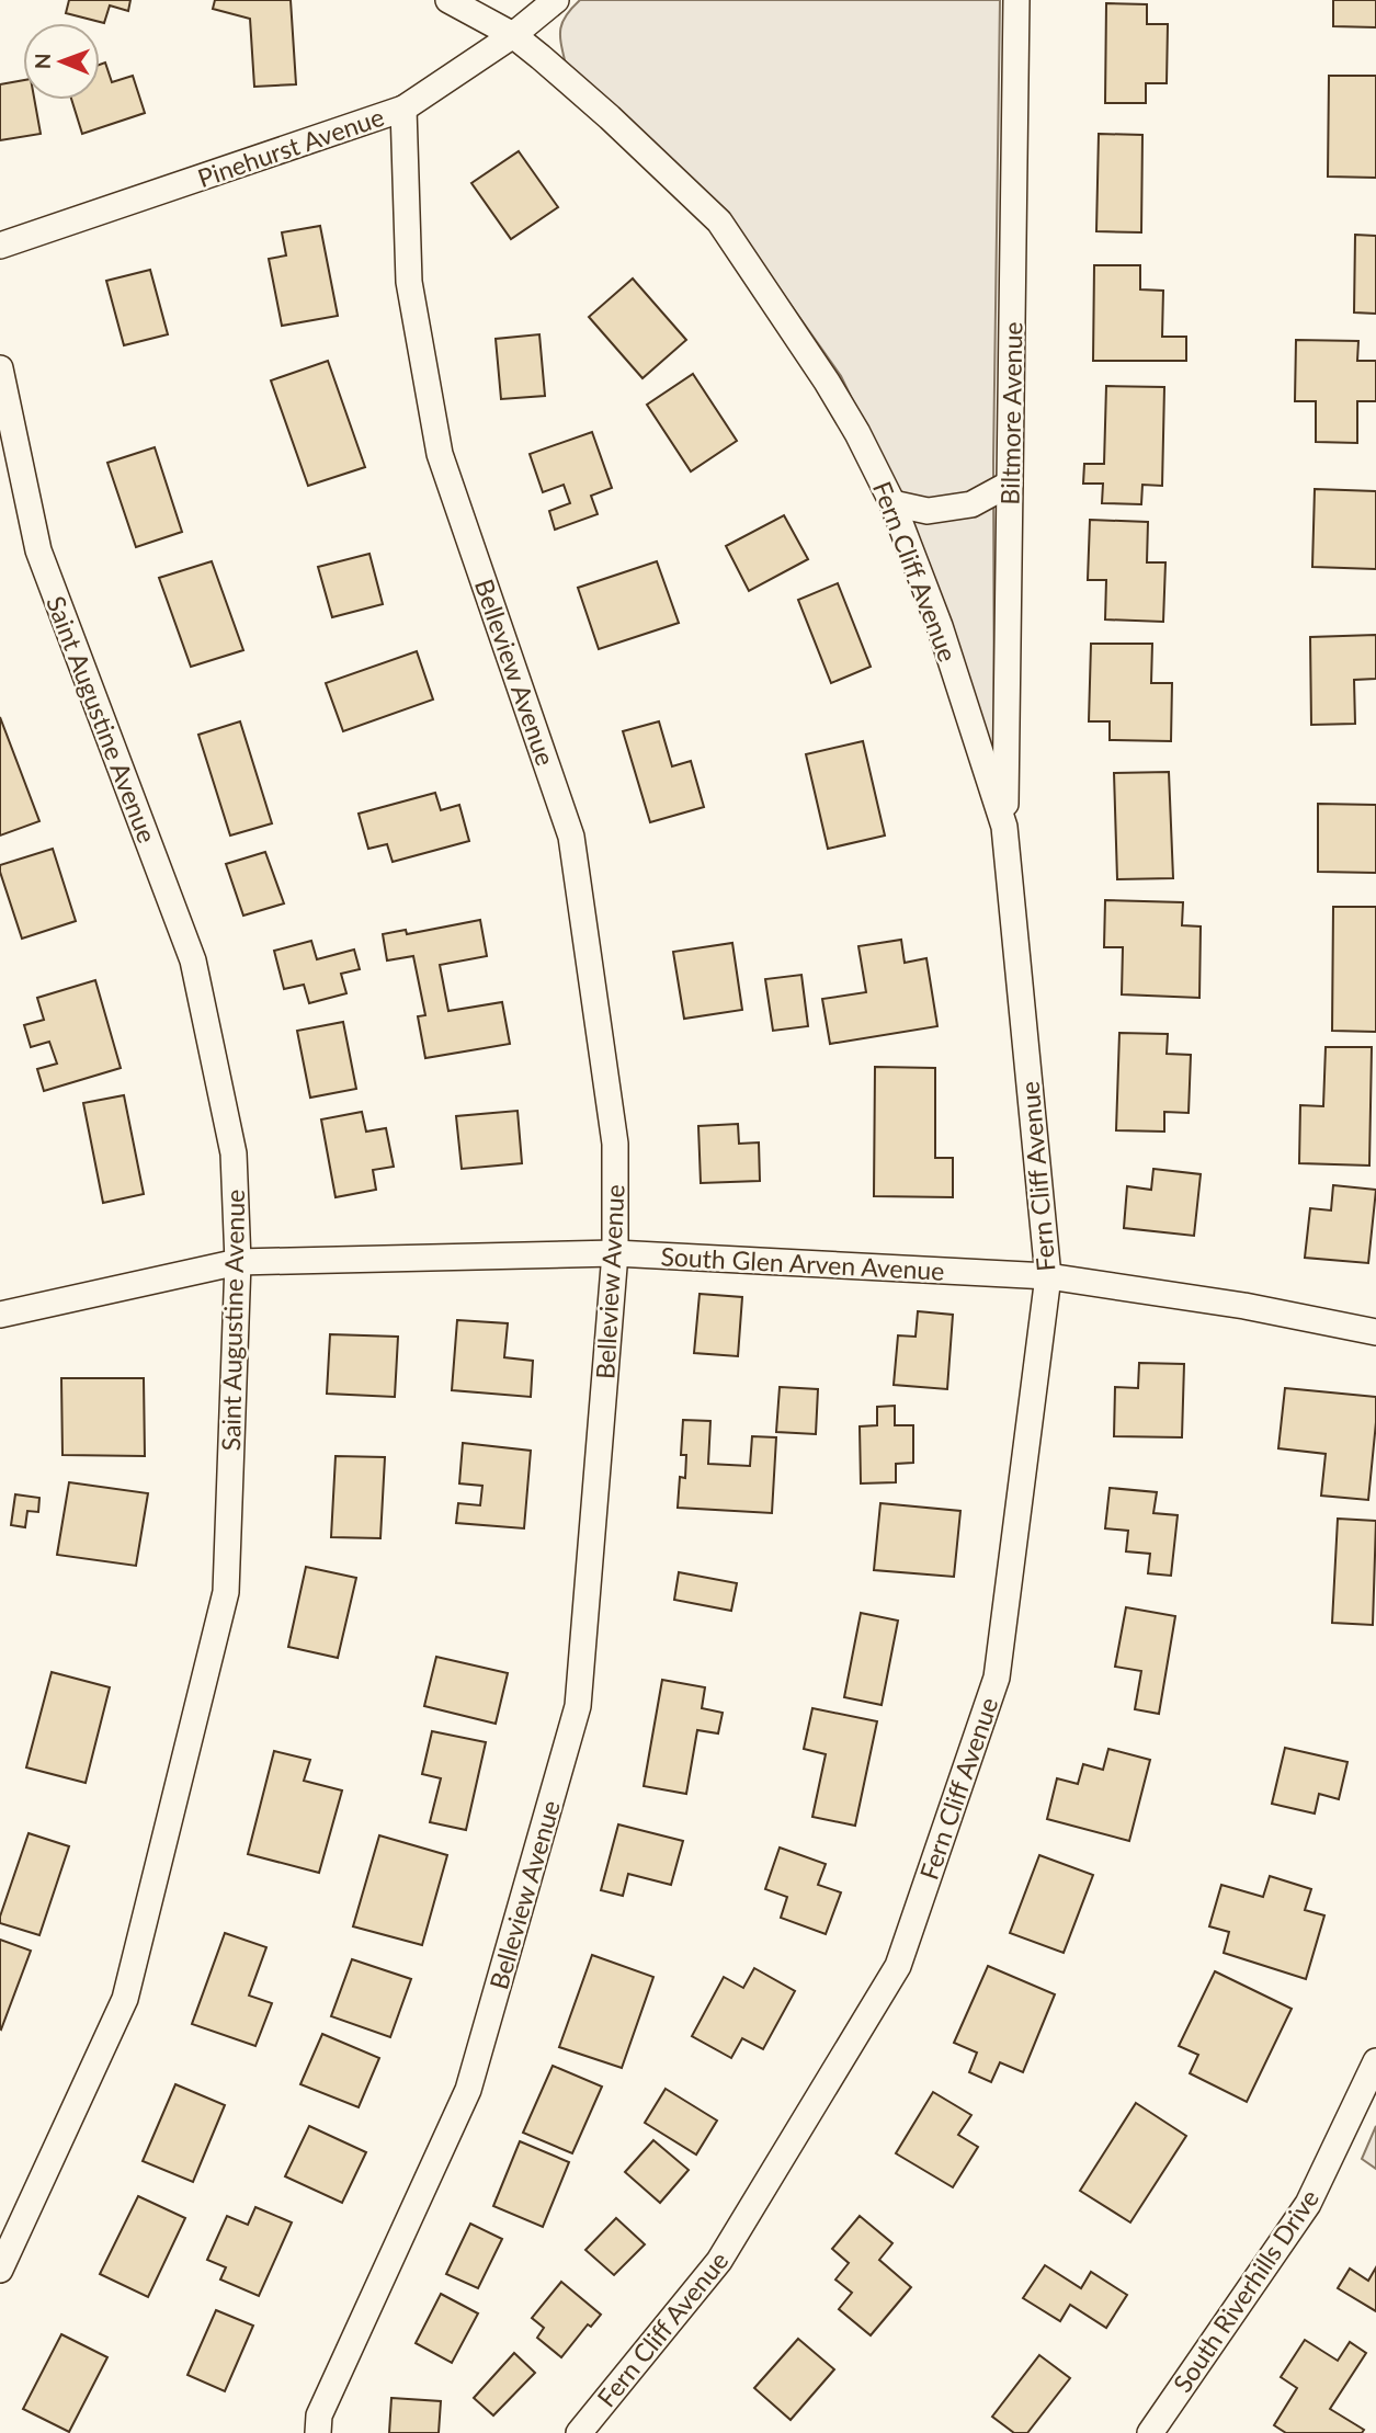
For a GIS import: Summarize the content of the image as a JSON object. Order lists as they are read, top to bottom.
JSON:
{
  "streets": {
    "street": [
      "Pinehurst Avenue",
      "Biltmore Avenue",
      "Fern Cliff Avenue",
      "Belleview Avenue",
      "Saint Augustine Avenue",
      "South Glen Arven Avenue",
      "South Riverhills Drive"
    ]
  },
  "crossings": [
    ["Pinehurst Avenue", "Fern Cliff Avenue"],
    ["Pinehurst Avenue", "Belleview Avenue"],
    ["Biltmore Avenue", "Fern Cliff Avenue"],
    ["Fern Cliff Avenue", "South Glen Arven Avenue"],
    ["Belleview Avenue", "South Glen Arven Avenue"],
    ["Saint Augustine Avenue", "South Glen Arven Avenue"]
  ],
  "north": "left"
}
